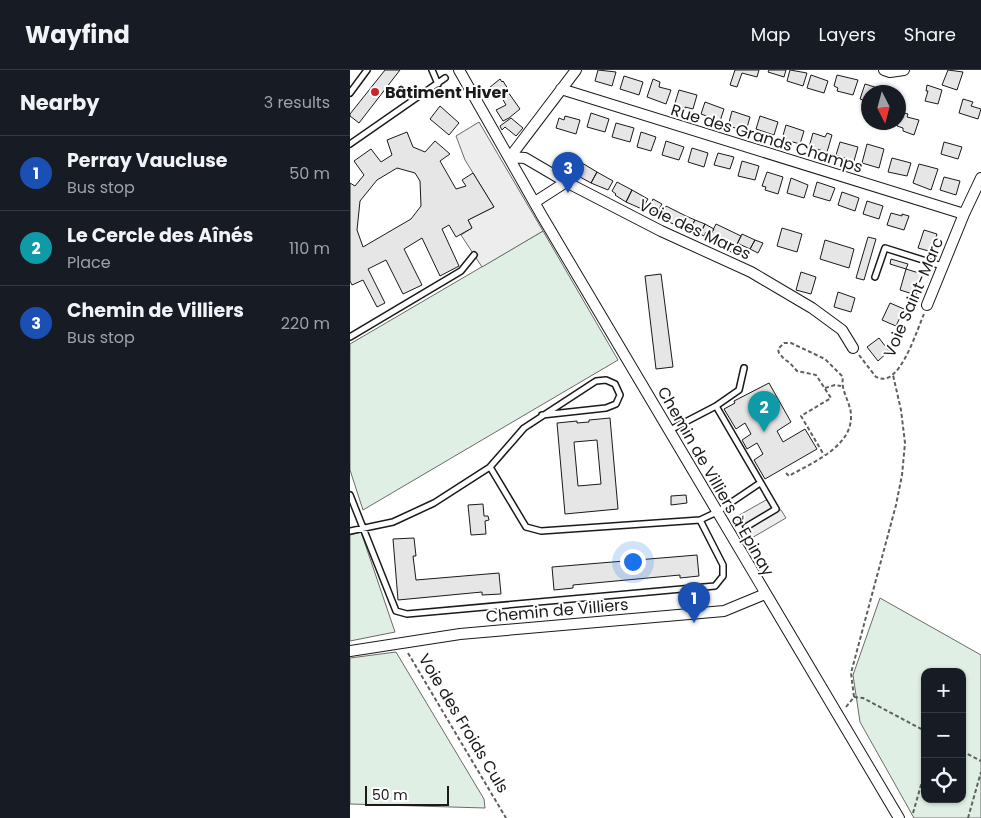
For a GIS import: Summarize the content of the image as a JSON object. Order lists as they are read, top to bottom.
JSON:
{
  "streets": {
    "street": [
      "Rue des Grands Champs",
      "Voie des Mares",
      "Voie Saint-Marc",
      "Chemin de Villiers à Epinay",
      "Chemin de Villiers"
    ],
    "path": ["Voie des Froids Culs"]
  },
  "crossings": [
    ["Rue des Grands Champs", "Voie Saint-Marc"],
    ["Voie des Mares", "Voie Saint-Marc"],
    ["Voie des Mares", "Chemin de Villiers à Epinay"],
    ["Chemin de Villiers à Epinay", "Chemin de Villiers"],
    ["Chemin de Villiers", "Voie des Froids Culs"]
  ],
  "places": ["Bâtiment Hiver"],
  "scale_bar": "50 m",
  "north": "bottom",
  "page": {
    "header": "Wayfind",
    "nav": ["Map", "Layers", "Share"],
    "heading": ["Nearby", "3 results"],
    "list": [
      {
        "mark": "1",
        "name": "Perray Vaucluse",
        "note": "Bus stop",
        "value": "50 m"
      },
      {
        "mark": "2",
        "name": "Le Cercle des Aînés",
        "note": "Place",
        "value": "110 m"
      },
      {
        "mark": "3",
        "name": "Chemin de Villiers",
        "note": "Bus stop",
        "value": "220 m"
      }
    ],
    "pins": ["3", "2", "1"],
    "map_buttons": ["+", "−"],
    "scale": "50 m"
  }
}
